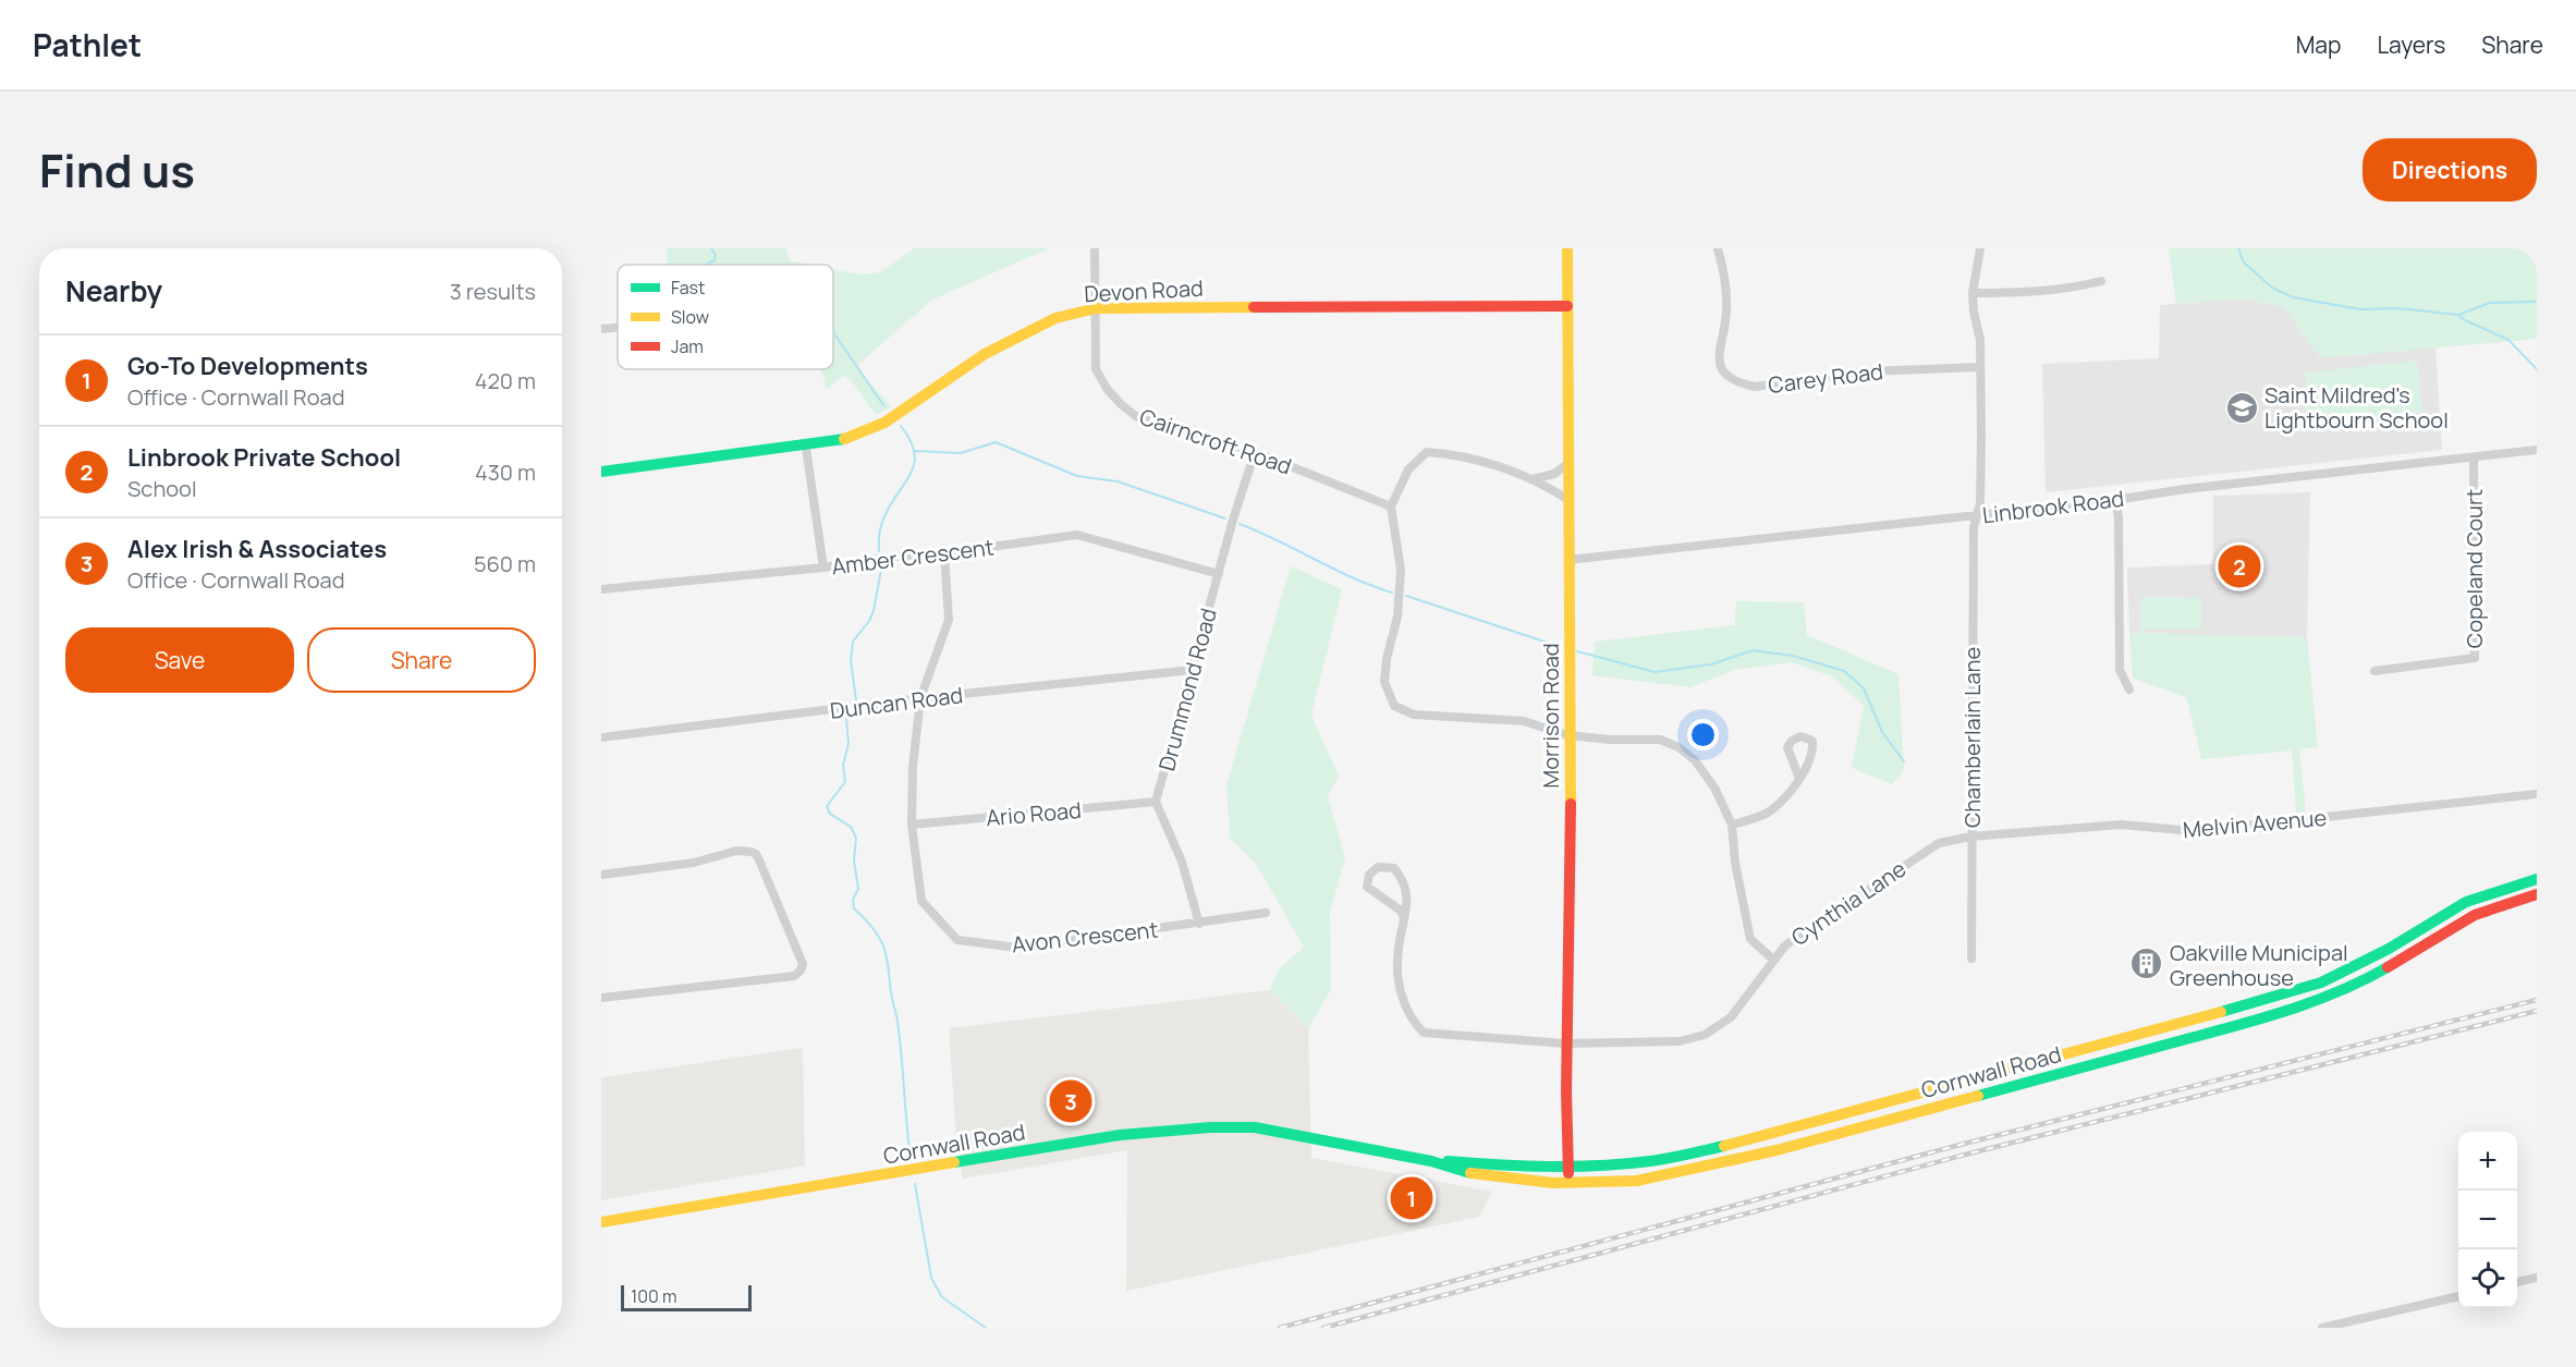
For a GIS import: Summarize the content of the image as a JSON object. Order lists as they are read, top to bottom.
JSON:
{
  "streets": {
    "main road": ["Devon Road", "Morrison Road", "Cornwall Road"],
    "street": [
      "Carey Road",
      "Cairncroft Road",
      "Linbrook Road",
      "Amber Crescent",
      "Copeland Court",
      "Drummond Road",
      "Duncan Road",
      "Chamberlain Lane",
      "Ario Road",
      "Melvin Avenue",
      "Cynthia Lane",
      "Avon Crescent"
    ]
  },
  "crossings": [
    ["Devon Road", "Cairncroft Road"],
    ["Devon Road", "Morrison Road"],
    ["Carey Road", "Chamberlain Lane"],
    ["Cairncroft Road", "Drummond Road"],
    ["Linbrook Road", "Copeland Court"],
    ["Linbrook Road", "Morrison Road"],
    ["Linbrook Road", "Chamberlain Lane"],
    ["Amber Crescent", "Drummond Road"],
    ["Amber Crescent", "Avon Crescent"],
    ["Drummond Road", "Duncan Road"],
    ["Drummond Road", "Ario Road"],
    ["Duncan Road", "Avon Crescent"],
    ["Morrison Road", "Cynthia Lane"],
    ["Morrison Road", "Cornwall Road"],
    ["Chamberlain Lane", "Melvin Avenue"],
    ["Chamberlain Lane", "Cynthia Lane"],
    ["Ario Road", "Avon Crescent"],
    ["Melvin Avenue", "Cynthia Lane"]
  ],
  "places": {
    "school or university": ["Saint Mildred's Lightbourn School"],
    "building": ["Oakville Municipal Greenhouse"]
  },
  "legend": ["Fast", "Slow", "Jam"],
  "scale_bar": "100 m",
  "page": {
    "header": "Pathlet",
    "nav": ["Map", "Layers", "Share"],
    "title": "Find us",
    "buttons": [
      "Directions",
      ["Save", "Share"]
    ],
    "heading": ["Nearby", "3 results"],
    "list": [
      {
        "mark": "1",
        "name": "Go-To Developments",
        "note": "Office · Cornwall Road",
        "value": "420 m"
      },
      {
        "mark": "2",
        "name": "Linbrook Private School",
        "note": "School",
        "value": "430 m"
      },
      {
        "mark": "3",
        "name": "Alex Irish & Associates",
        "note": "Office · Cornwall Road",
        "value": "560 m"
      }
    ],
    "pins": ["2", "3", "1"],
    "map_buttons": ["+", "−"],
    "scale": "100 m"
  }
}
